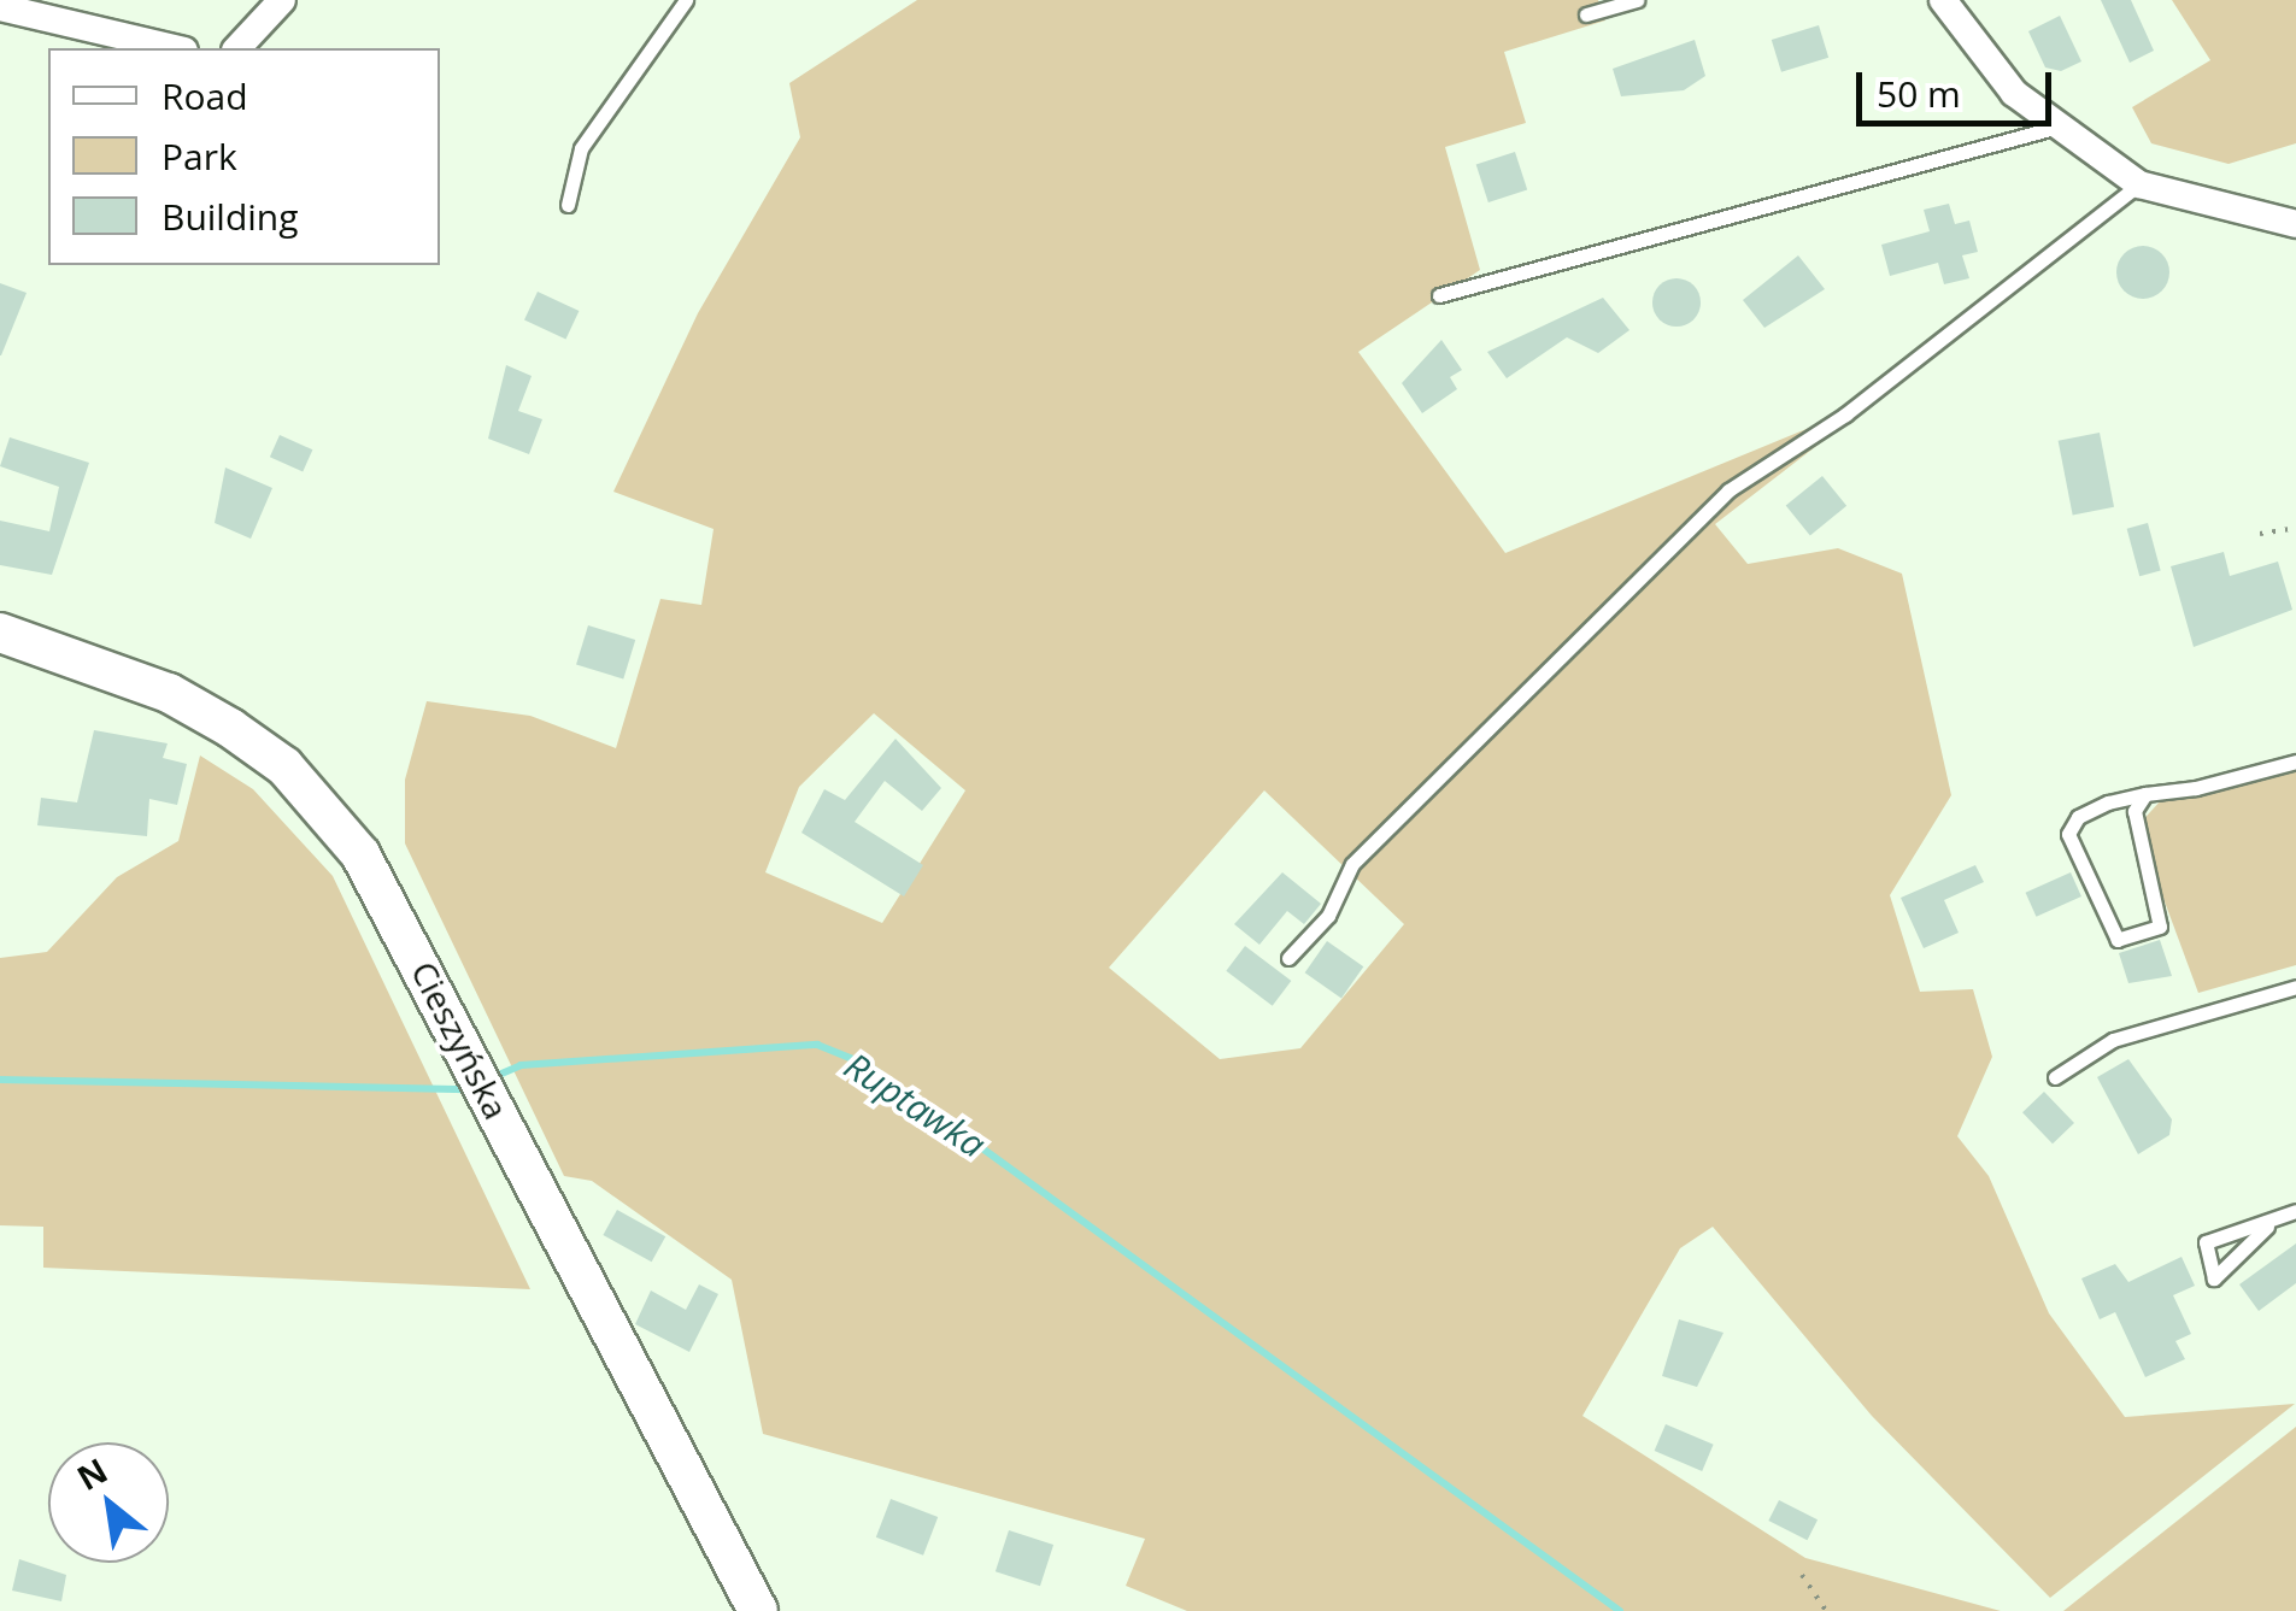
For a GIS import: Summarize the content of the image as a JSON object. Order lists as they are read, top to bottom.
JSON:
{
  "streets": {
    "main road": ["Cieszyńska"]
  },
  "water": ["Ruptawka"],
  "legend": ["Road", "Park", "Building"],
  "scale_bar": "50 m",
  "north": "top left"
}
